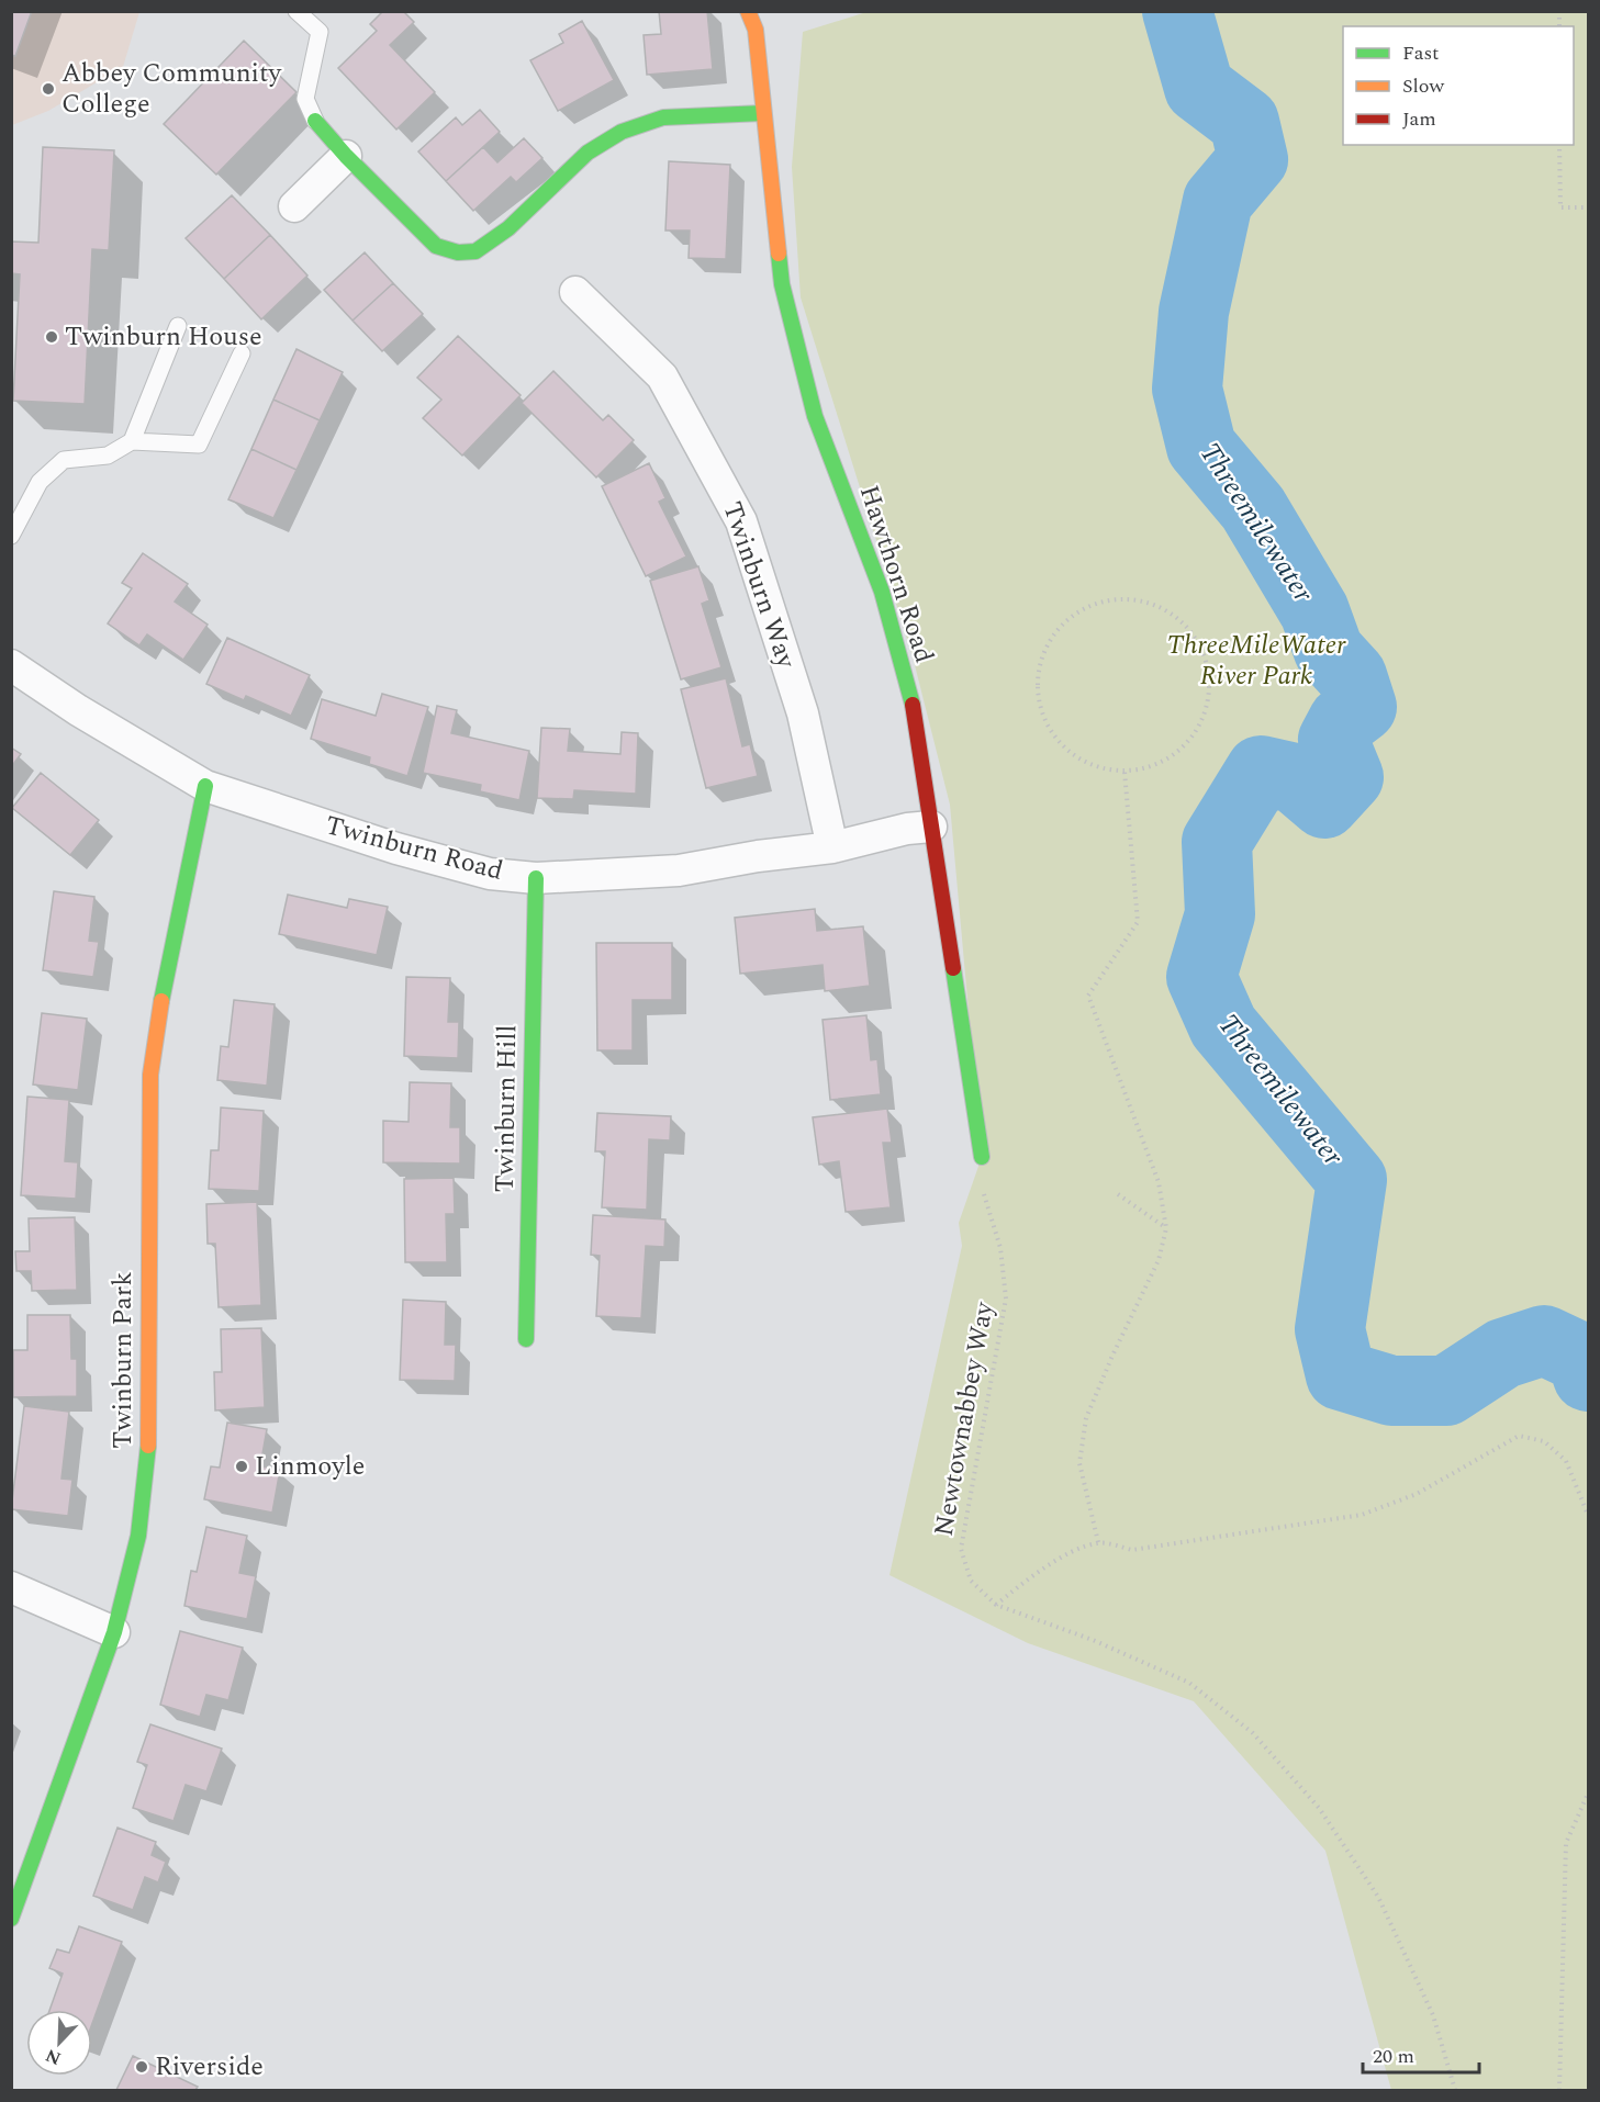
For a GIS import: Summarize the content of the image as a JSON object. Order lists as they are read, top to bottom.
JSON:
{
  "streets": {
    "street": [
      "Hawthorn Road",
      "Twinburn Way",
      "Twinburn Road",
      "Twinburn Hill",
      "Twinburn Park"
    ],
    "path": ["Newtownabbey Way"]
  },
  "crossings": [
    ["Hawthorn Road", "Twinburn Road"],
    ["Hawthorn Road", "Newtownabbey Way"],
    ["Twinburn Way", "Twinburn Road"],
    ["Twinburn Road", "Twinburn Hill"],
    ["Twinburn Road", "Twinburn Park"]
  ],
  "water": ["Threemilewater"],
  "parks": ["ThreeMileWater River Park"],
  "places": [
    "Abbey Community College",
    "Twinburn House",
    "Linmoyle",
    "Riverside"
  ],
  "legend": ["Fast", "Slow", "Jam"],
  "scale_bar": "20 m",
  "north": "bottom left"
}
